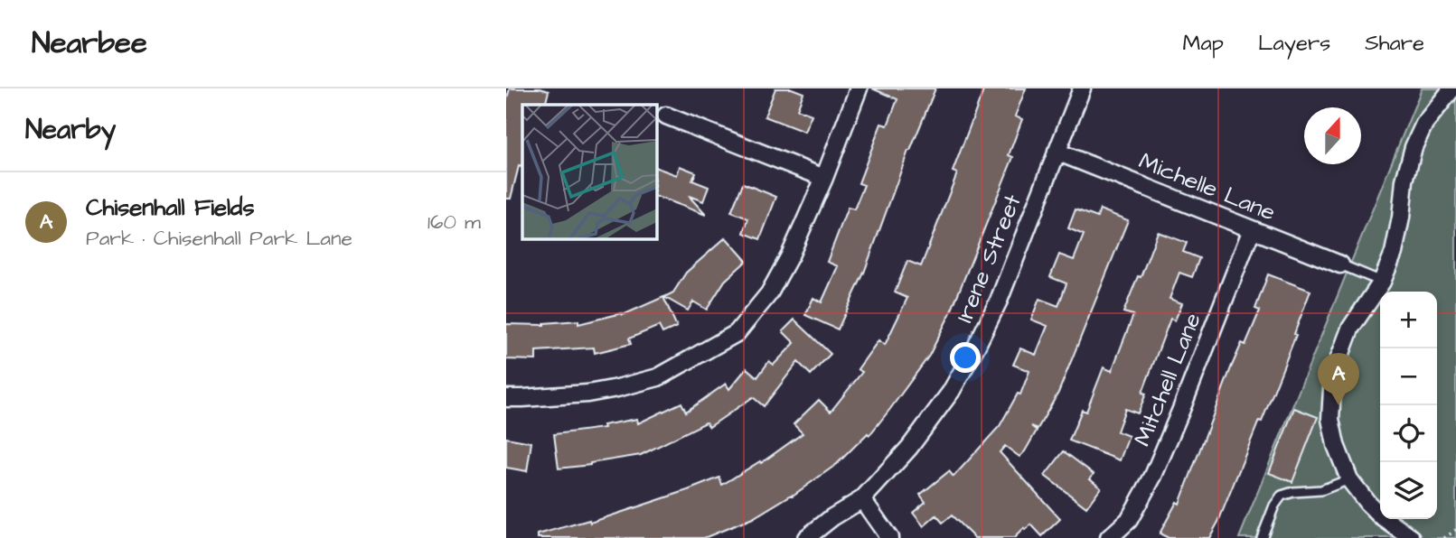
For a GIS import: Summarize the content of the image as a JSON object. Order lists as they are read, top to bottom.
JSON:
{
  "streets": {
    "street": ["Michelle Lane", "Irene Street", "Mitchell Lane"]
  },
  "crossings": [
    ["Michelle Lane", "Irene Street"],
    ["Michelle Lane", "Mitchell Lane"]
  ],
  "north": "top",
  "page": {
    "header": "Nearbee",
    "nav": ["Map", "Layers", "Share"],
    "heading": "Nearby",
    "list": [
      {
        "mark": "A",
        "name": "Chisenhall Fields",
        "note": "Park · Chisenhall Park Lane",
        "value": "160 m"
      }
    ],
    "map_buttons": ["+", "−"],
    "pins": "A"
  }
}
